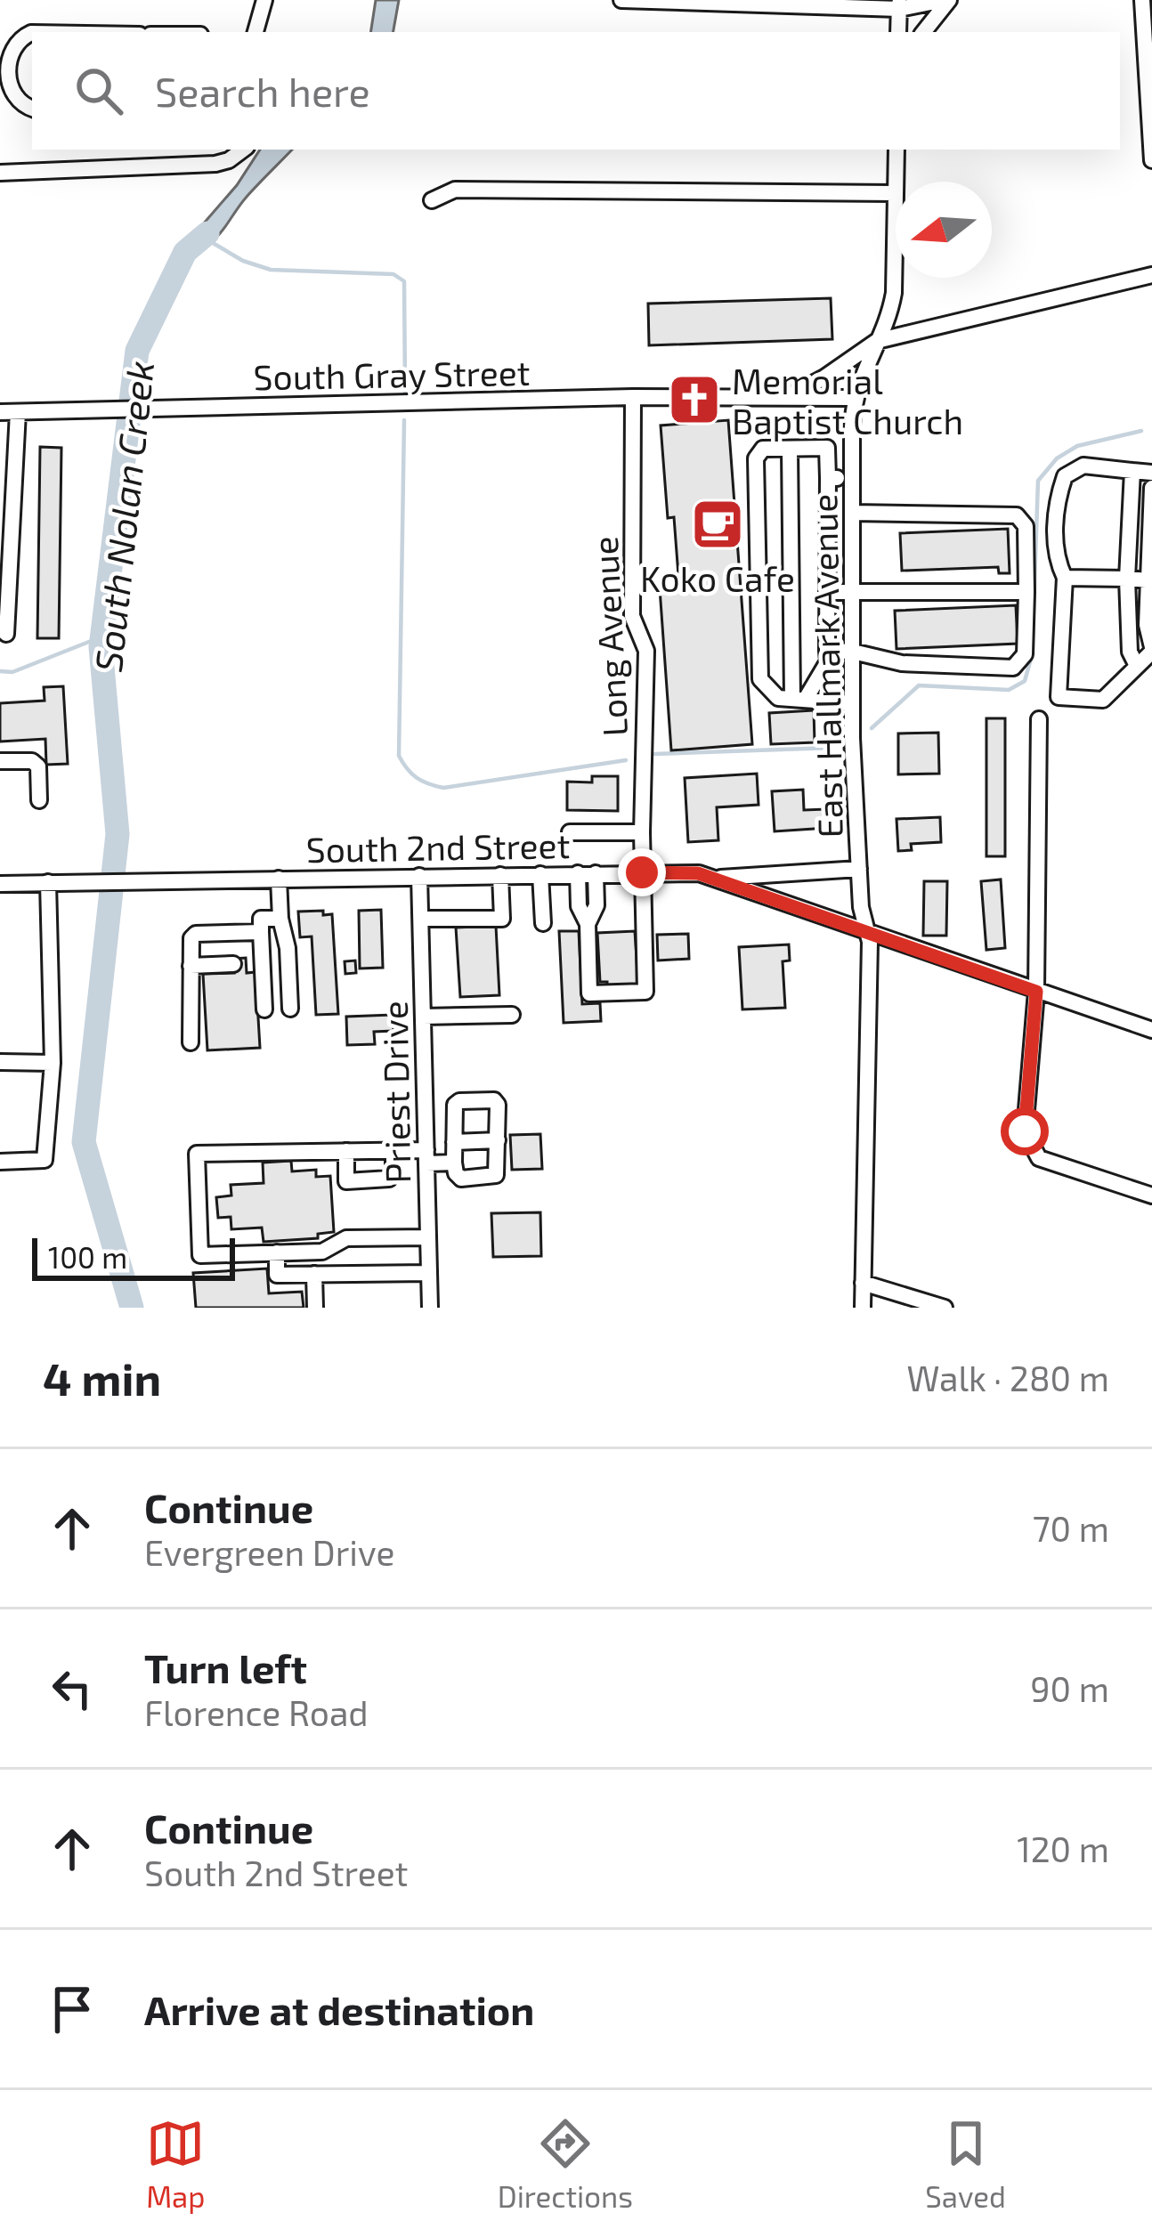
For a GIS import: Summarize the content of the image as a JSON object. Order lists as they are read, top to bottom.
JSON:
{
  "streets": {
    "street": [
      "South Gray Street",
      "Long Avenue",
      "East Hallmark Avenue",
      "South 2nd Street",
      "Priest Drive"
    ]
  },
  "crossings": [
    ["South Gray Street", "Long Avenue"],
    ["South Gray Street", "East Hallmark Avenue"],
    ["Long Avenue", "South 2nd Street"],
    ["East Hallmark Avenue", "South 2nd Street"],
    ["South 2nd Street", "Priest Drive"]
  ],
  "water": ["South Nolan Creek"],
  "places": {
    "church": ["Memorial Baptist Church"],
    "cafe": ["Koko Cafe"]
  },
  "scale_bar": "100 m",
  "north": "left",
  "page": {
    "search": "Search here",
    "scale": "100 m",
    "heading": ["4 min", "Walk · 280 m"],
    "list": [
      ["Continue", "Evergreen Drive", "70 m"],
      ["Turn left", "Florence Road", "90 m"],
      ["Continue", "South 2nd Street", "120 m"],
      "Arrive at destination"
    ],
    "nav": ["Map", "Directions", "Saved"]
  }
}
